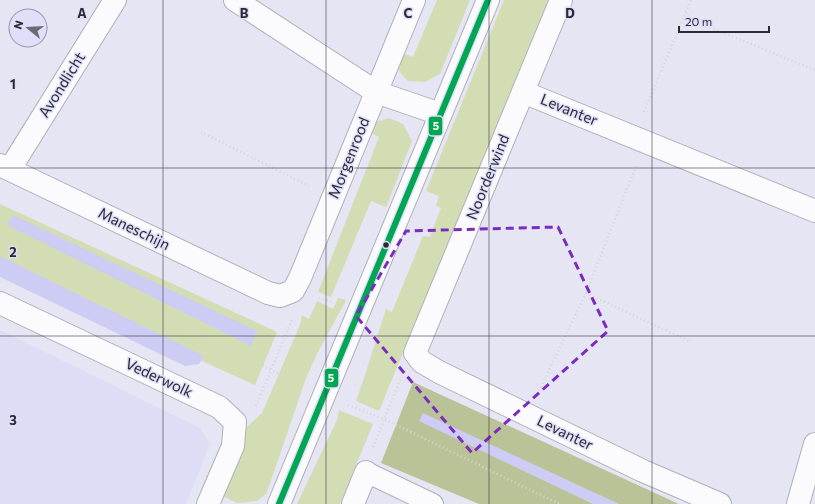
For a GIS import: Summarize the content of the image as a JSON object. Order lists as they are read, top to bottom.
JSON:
{
  "streets": {
    "street": [
      "Avondlicht",
      "Levanter",
      "Morgenrood",
      "Noorderwind",
      "Maneschijn",
      "Vederwolk"
    ]
  },
  "crossings": [
    ["Avondlicht", "Maneschijn"],
    ["Levanter", "Noorderwind"],
    ["Morgenrood", "Maneschijn"]
  ],
  "lines": ["transit line 5"],
  "scale_bar": "20 m",
  "north": "left",
  "grid": {
    "columns": [
      "A",
      "B",
      "C",
      "D"
    ],
    "rows": ["1", "2", "3"]
  }
}
